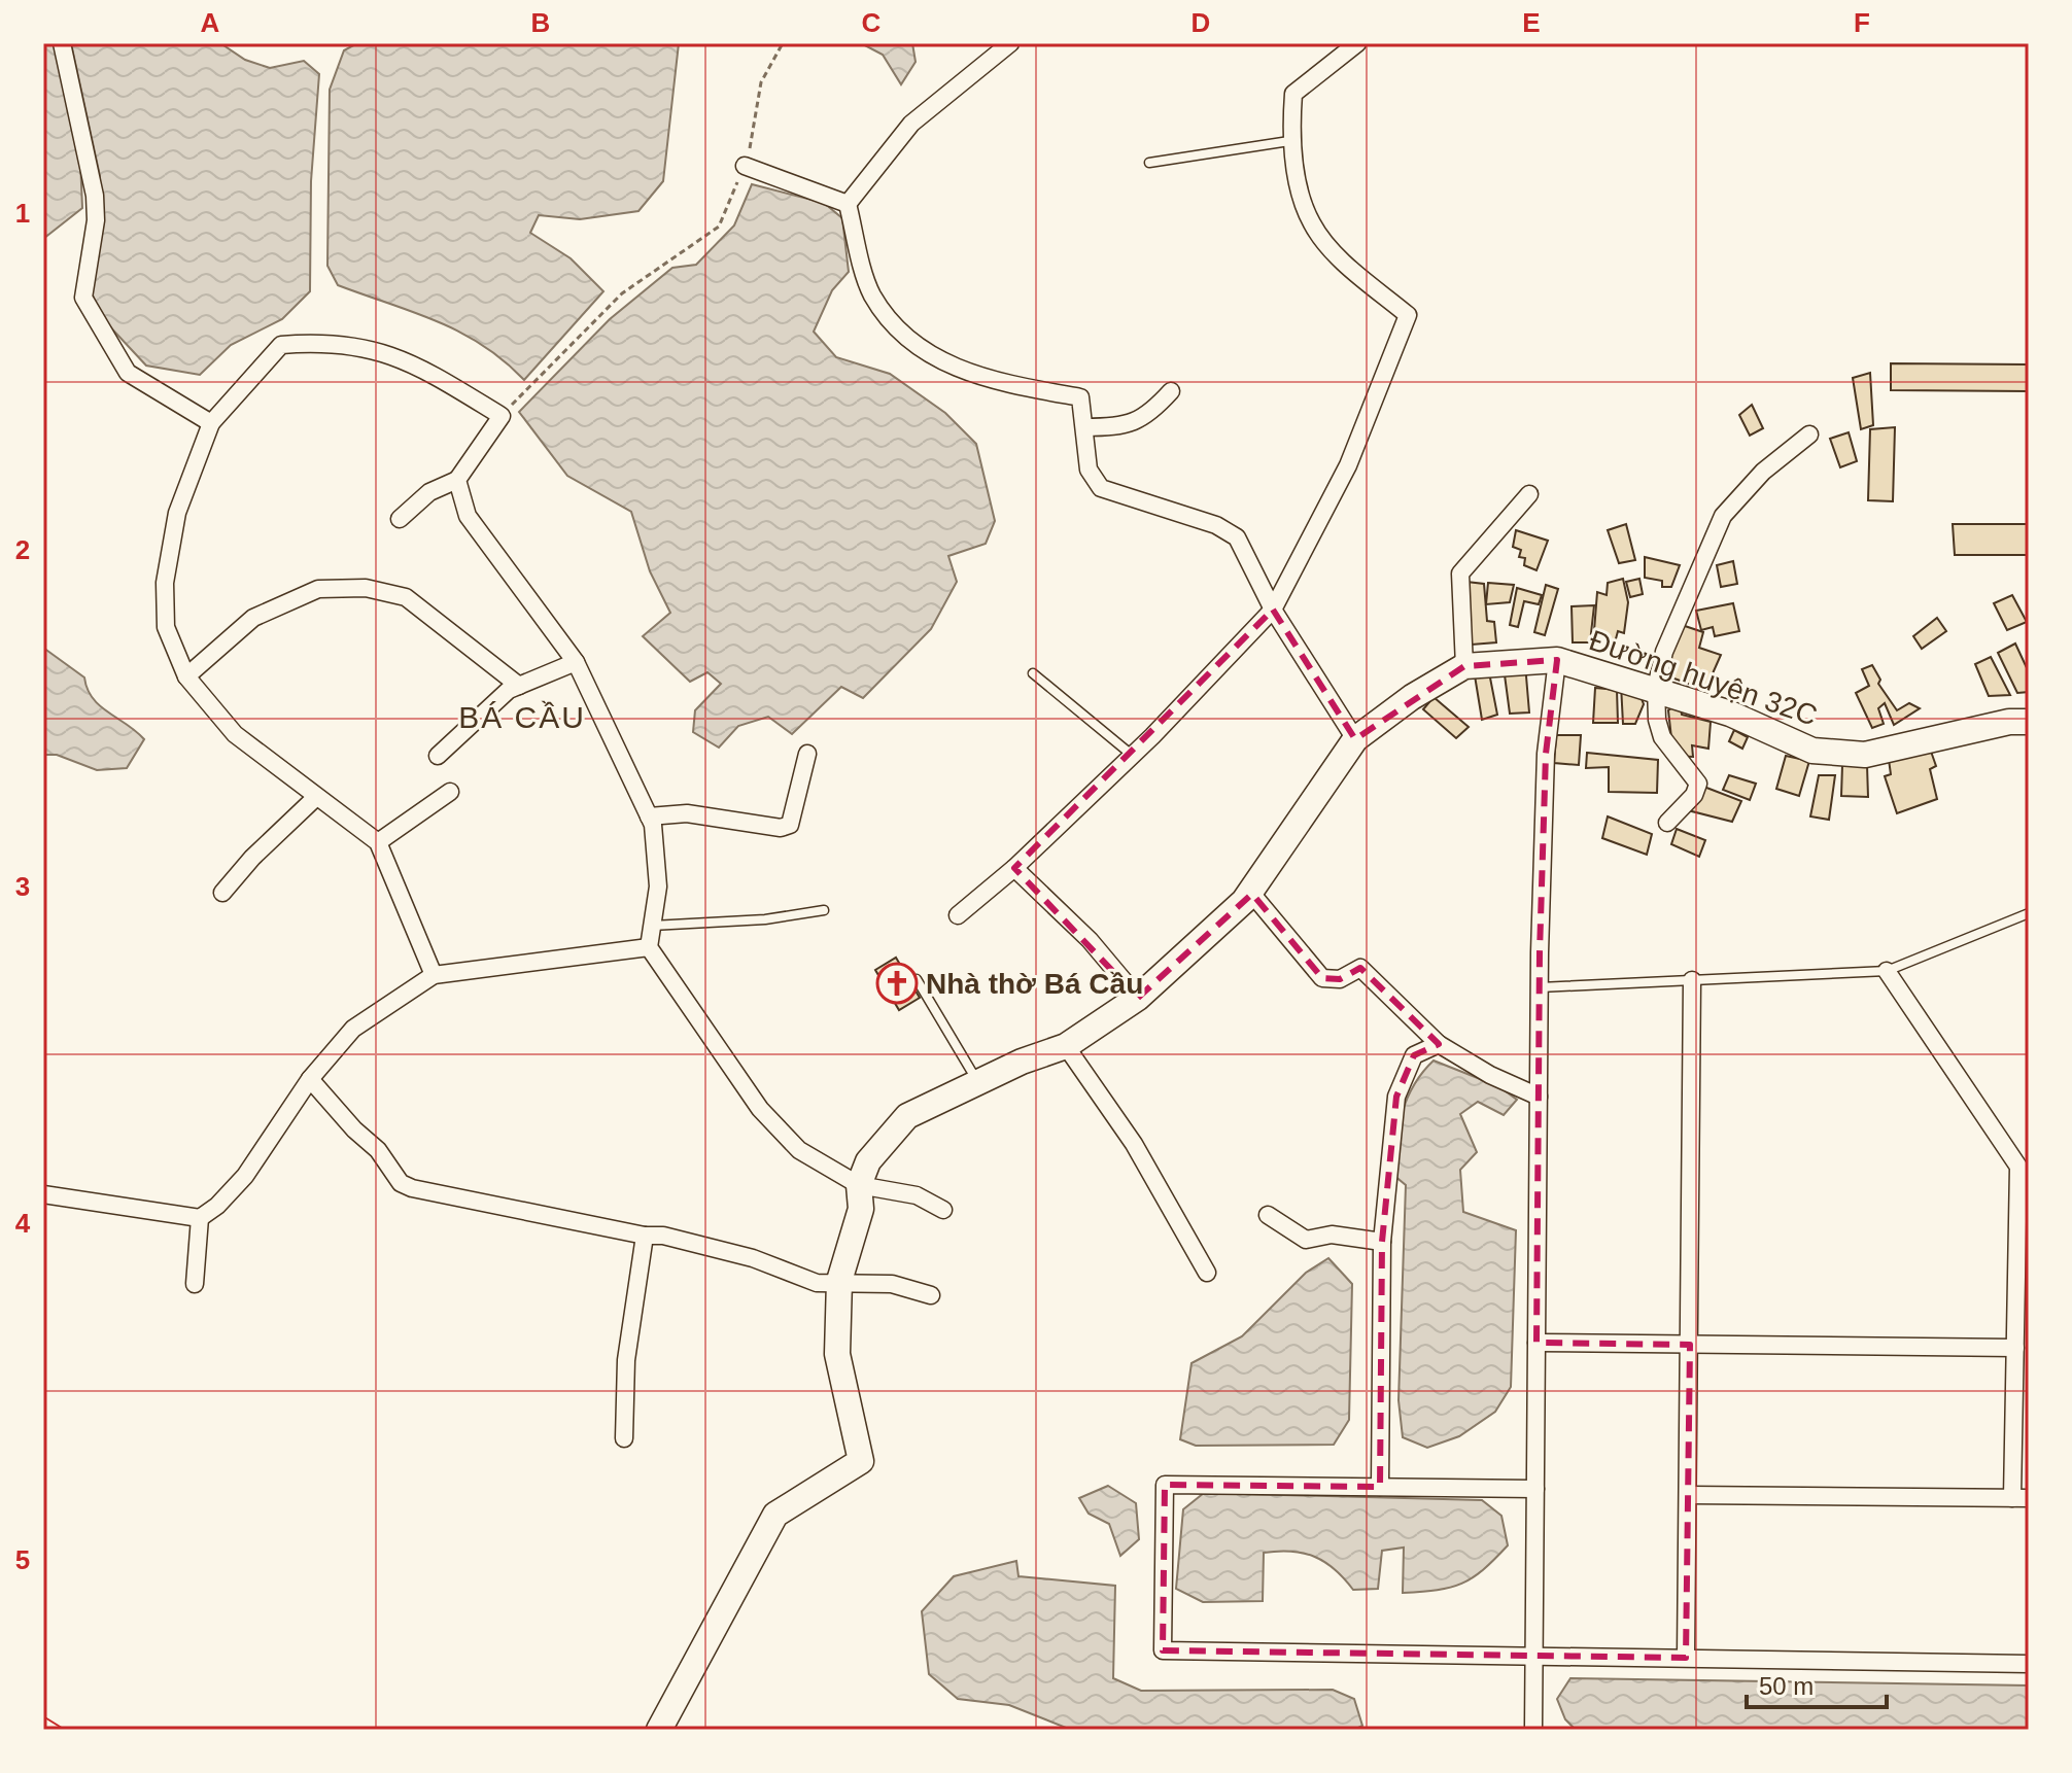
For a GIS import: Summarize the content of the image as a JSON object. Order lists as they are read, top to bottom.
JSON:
{
  "streets": {
    "street": ["Đường huyện 32C"]
  },
  "districts": ["BÁ CẦU"],
  "places": {
    "church": ["Nhà thờ Bá Cầu"]
  },
  "scale_bar": "50 m",
  "grid": {
    "columns": [
      "A",
      "B",
      "C",
      "D",
      "E",
      "F"
    ],
    "rows": [
      "1",
      "2",
      "3",
      "4",
      "5"
    ]
  }
}
